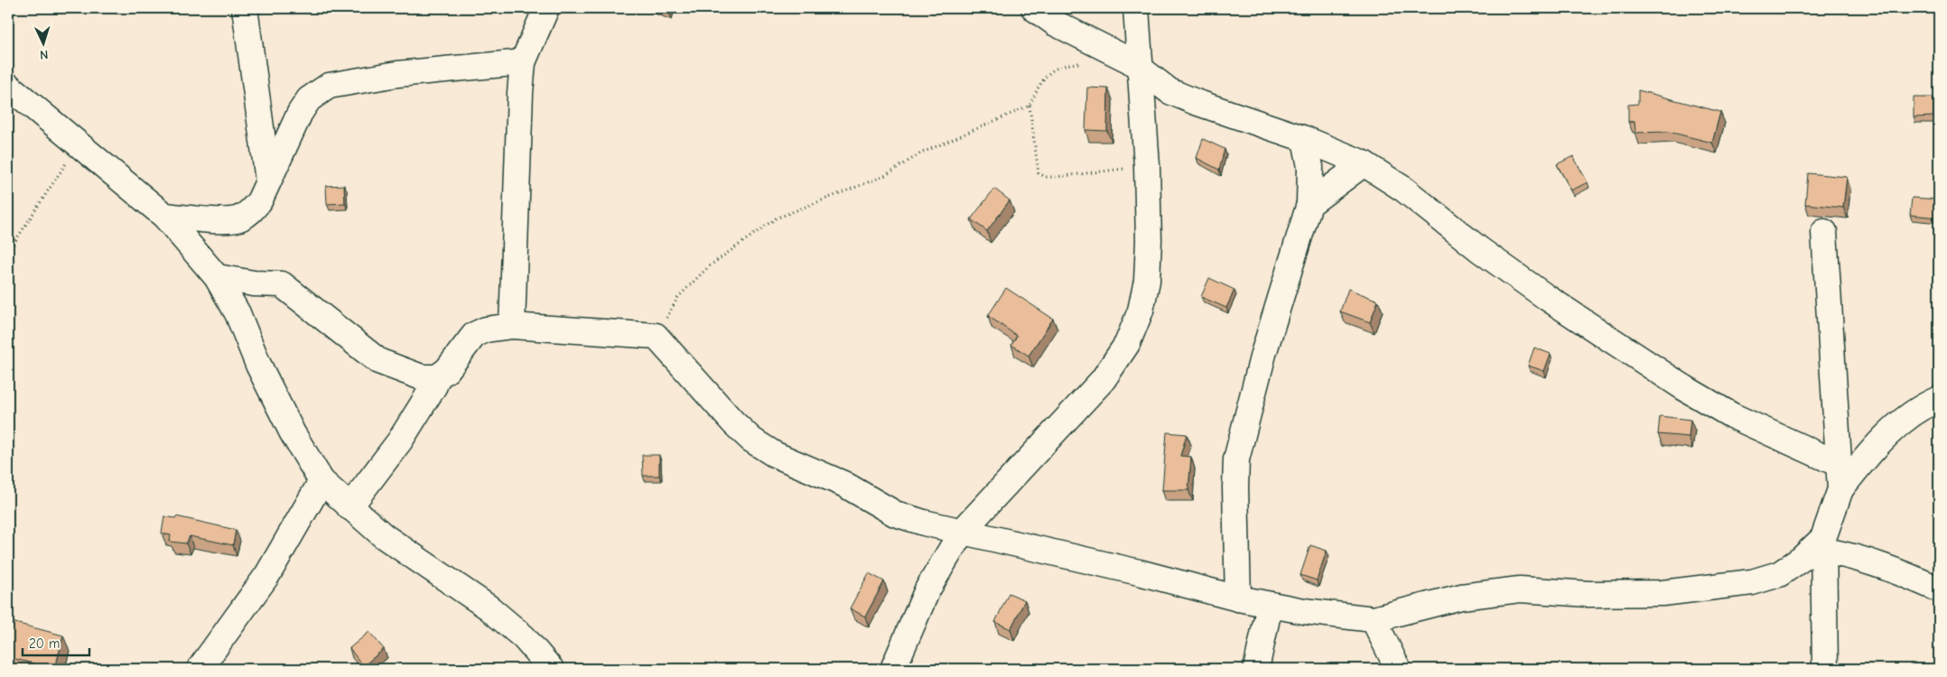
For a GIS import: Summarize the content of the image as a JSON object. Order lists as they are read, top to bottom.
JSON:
{
  "scale_bar": "20 m",
  "north": "bottom"
}
